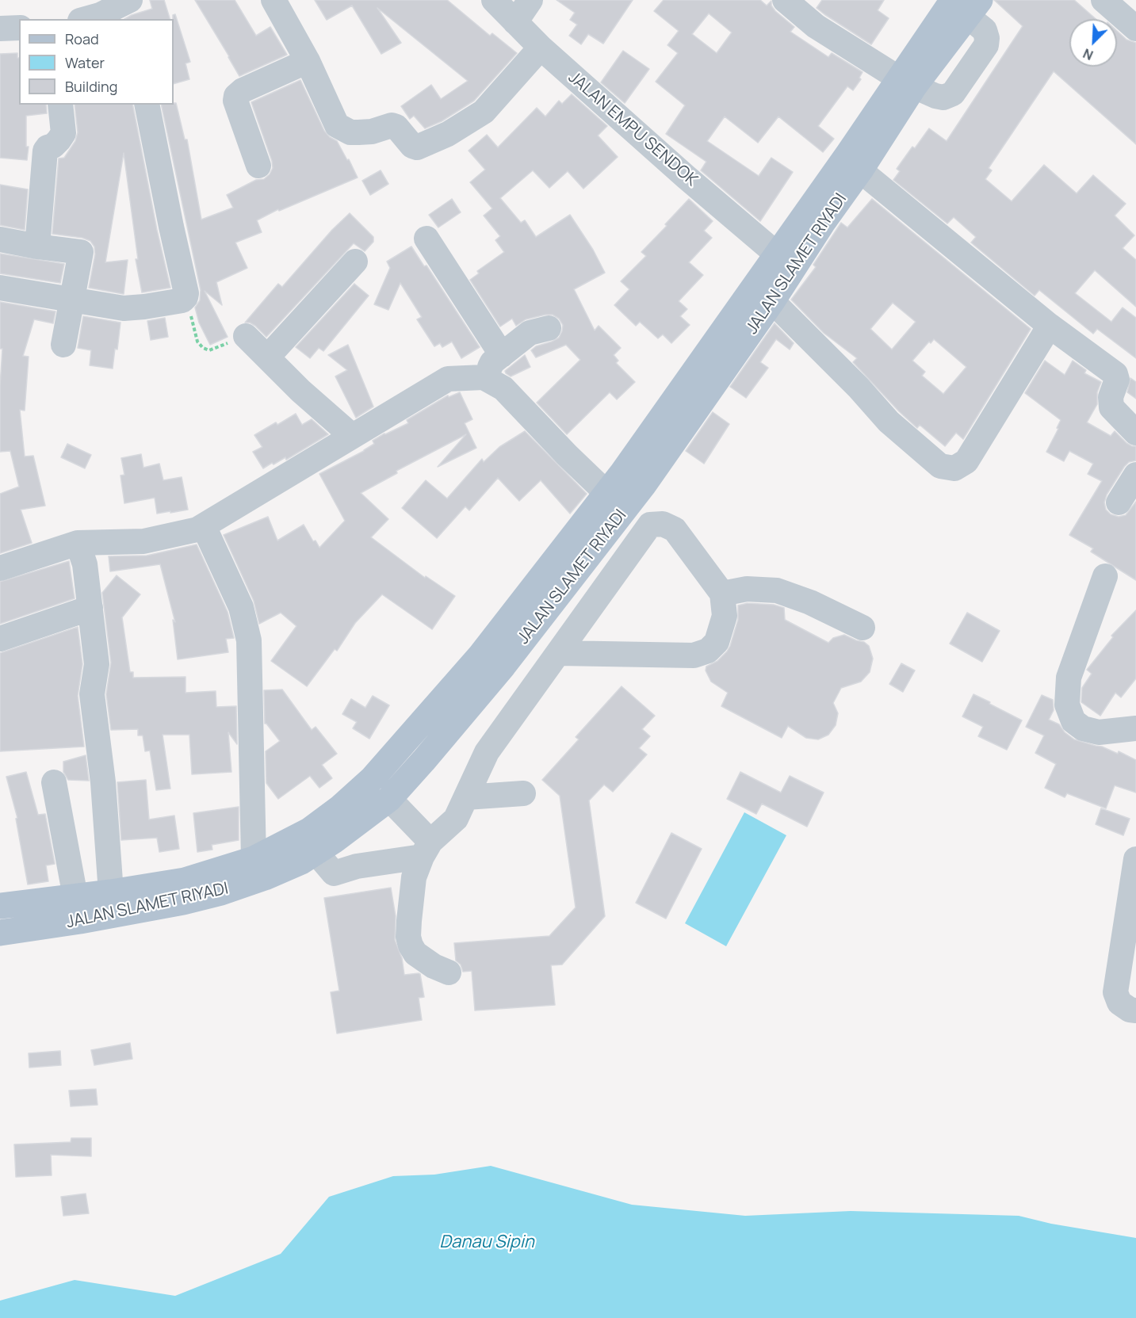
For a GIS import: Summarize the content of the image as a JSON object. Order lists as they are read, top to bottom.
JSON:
{
  "streets": {
    "main road": ["JALAN SLAMET RIYADI"],
    "street": ["JALAN EMPU SENDOK"]
  },
  "crossings": [
    ["JALAN EMPU SENDOK", "JALAN SLAMET RIYADI"]
  ],
  "water": ["Danau Sipin"],
  "legend": ["Road", "Water", "Building"],
  "north": "bottom left"
}
